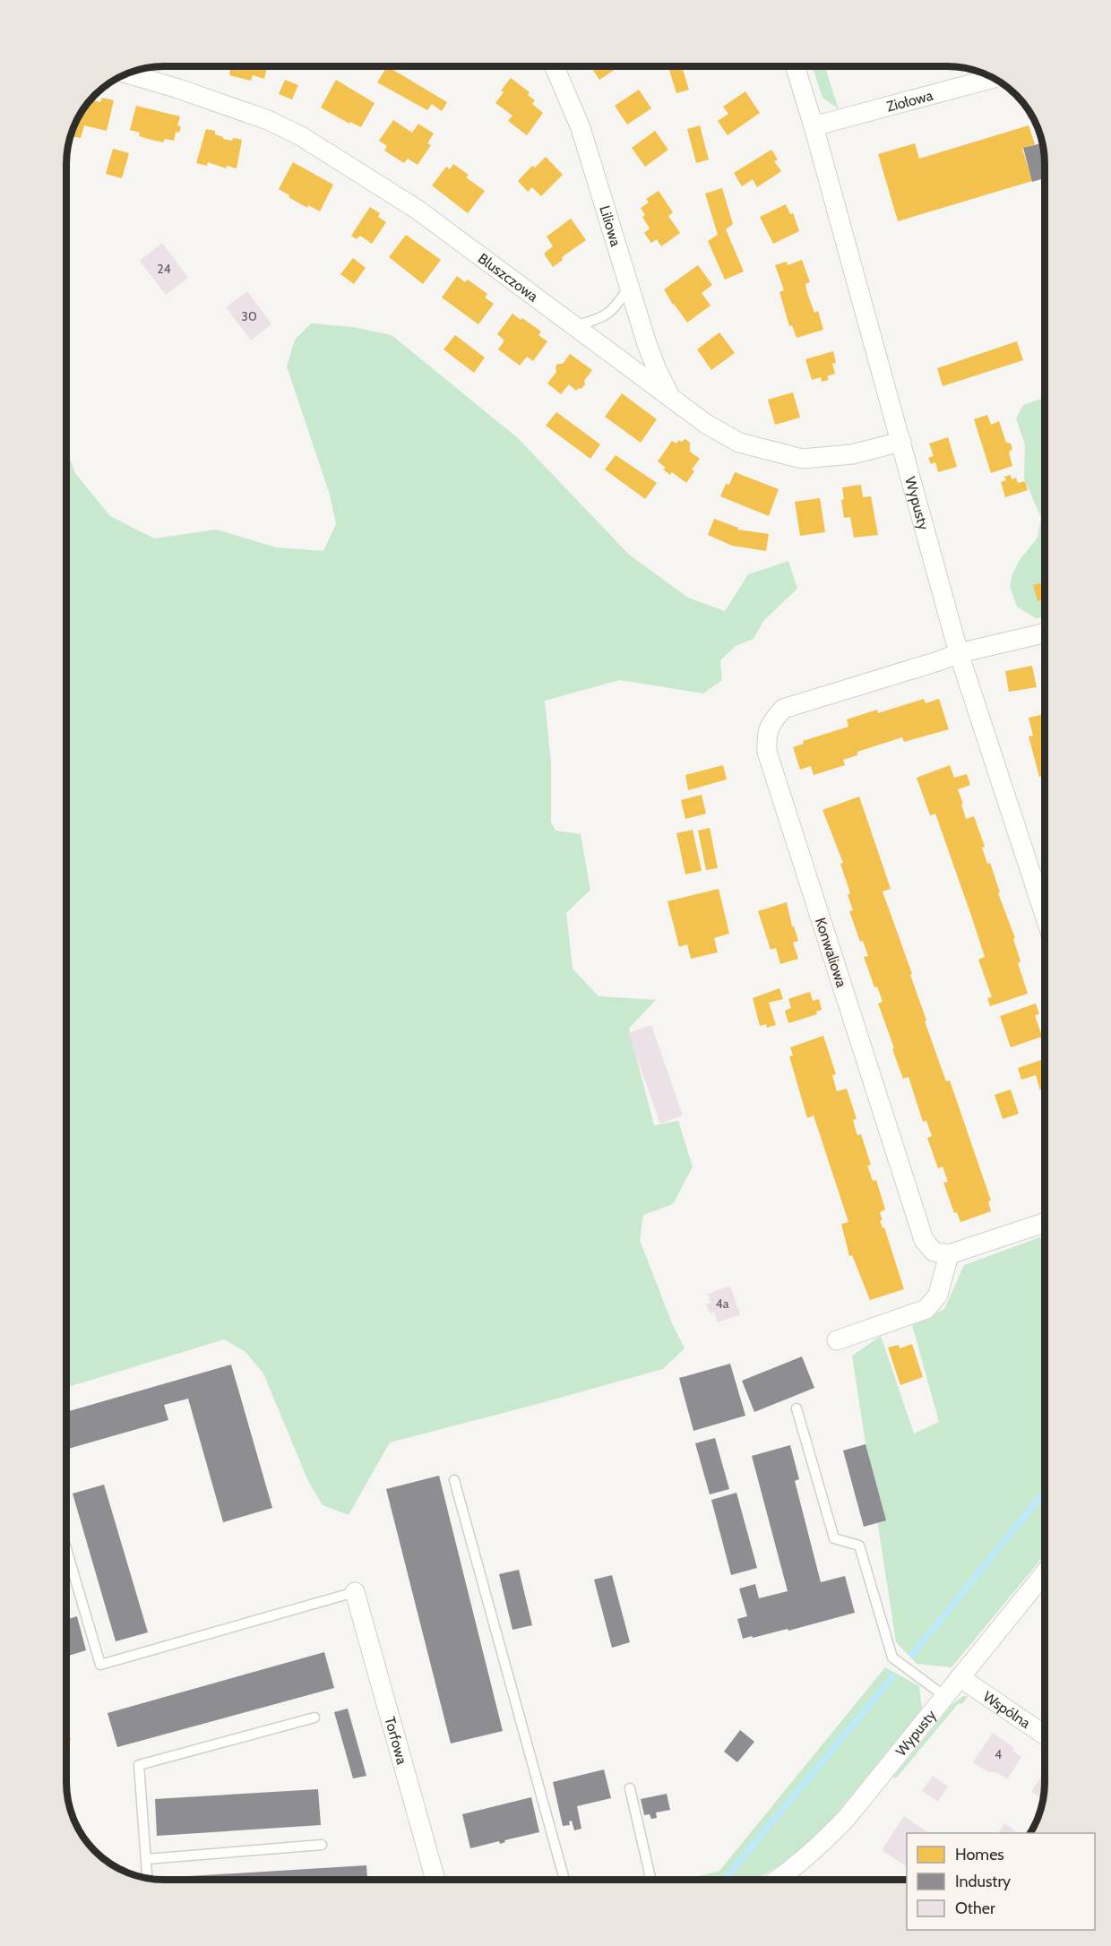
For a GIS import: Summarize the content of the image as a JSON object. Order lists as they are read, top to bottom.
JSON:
{
  "streets": {
    "street": [
      "Ziołowa",
      "Liliowa",
      "Bluszczowa",
      "Wypusty",
      "Konwaliowa",
      "Wspólna",
      "Torfowa"
    ]
  },
  "crossings": [
    ["Ziołowa", "Wypusty"],
    ["Liliowa", "Bluszczowa"],
    ["Bluszczowa", "Wypusty"],
    ["Wypusty", "Konwaliowa"],
    ["Wypusty", "Wspólna"]
  ],
  "house_numbers": [
    "24",
    "30",
    "4a",
    "4"
  ],
  "legend": ["Homes", "Industry", "Other"]
}
